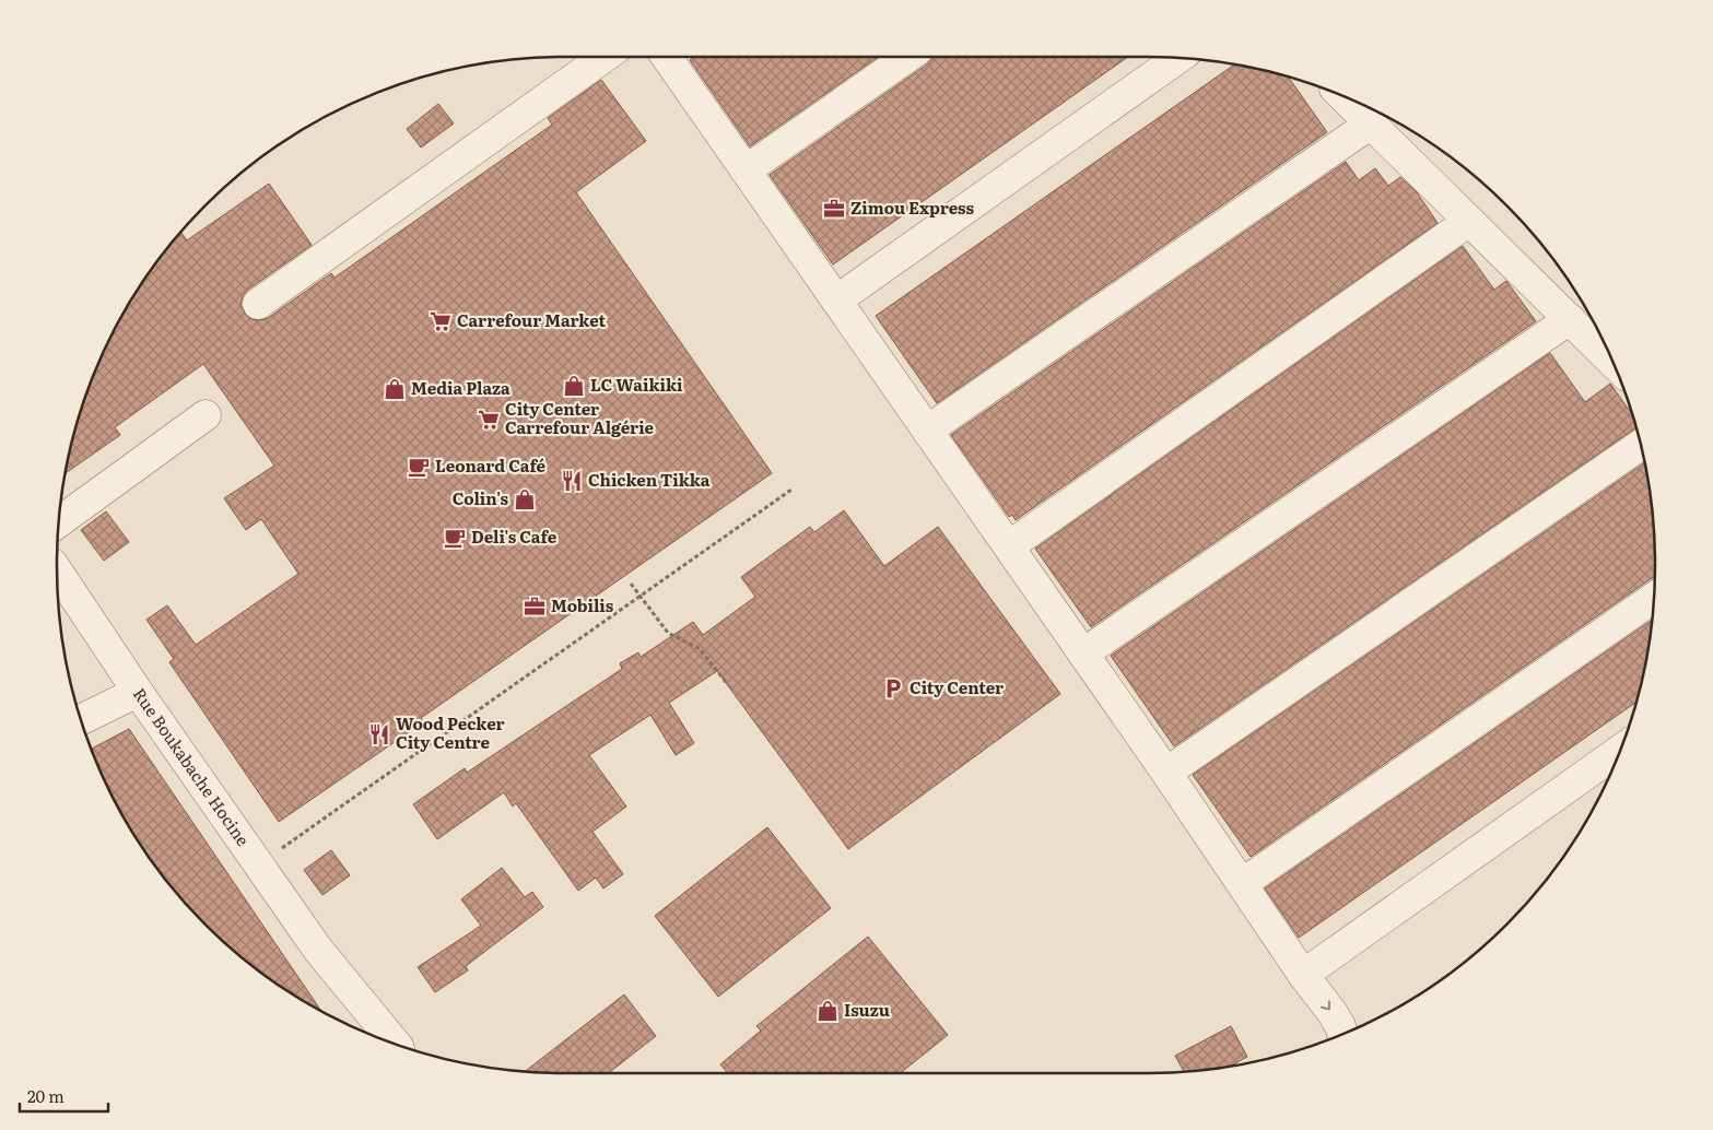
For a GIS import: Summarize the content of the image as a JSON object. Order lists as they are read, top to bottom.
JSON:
{
  "streets": {
    "street": ["Rue Boukabache Hocine"]
  },
  "places": {
    "office": ["Zimou Express", "Mobilis"],
    "supermarket": ["Carrefour Market", "City Center Carrefour Algérie"],
    "shop": [
      "LC Waikiki",
      "Media Plaza",
      "Colin's",
      "Isuzu"
    ],
    "cafe": ["Leonard Café", "Deli's Cafe"],
    "restaurant": ["Chicken Tikka", "Wood Pecker City Centre"],
    "parking": ["City Center"]
  },
  "scale_bar": "20 m"
}
